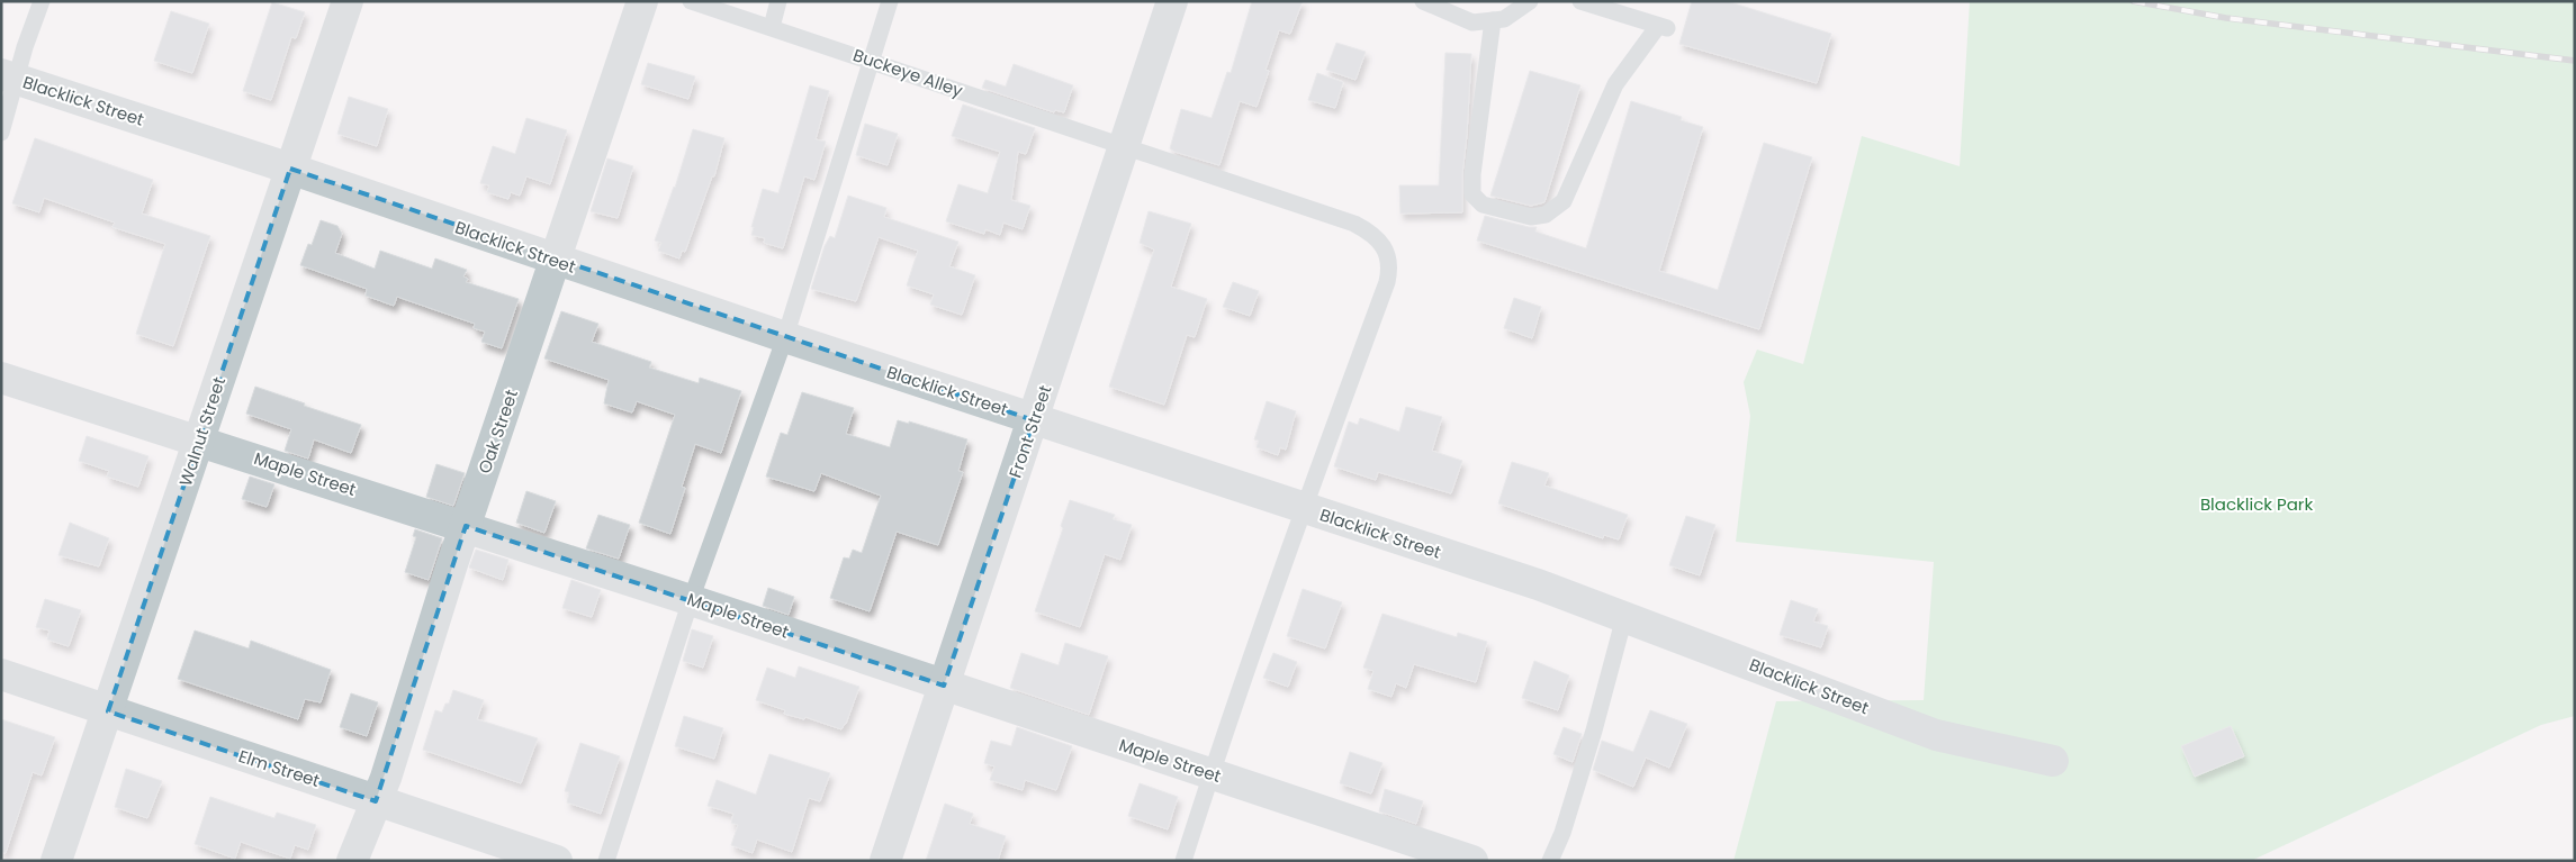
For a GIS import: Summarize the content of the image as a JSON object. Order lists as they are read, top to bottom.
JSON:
{
  "streets": {
    "street": [
      "Blacklick Street",
      "Walnut Street",
      "Oak Street",
      "Front Street",
      "Maple Street",
      "Elm Street"
    ],
    "lane": ["Buckeye Alley"]
  },
  "crossings": [
    ["Buckeye Alley", "Blacklick Street"],
    ["Buckeye Alley", "Front Street"],
    ["Buckeye Alley", "Maple Street"],
    ["Blacklick Street", "Walnut Street"],
    ["Blacklick Street", "Oak Street"],
    ["Blacklick Street", "Front Street"],
    ["Walnut Street", "Maple Street"],
    ["Walnut Street", "Elm Street"],
    ["Oak Street", "Maple Street"],
    ["Oak Street", "Elm Street"],
    ["Front Street", "Maple Street"]
  ],
  "parks": ["Blacklick Park"]
}
